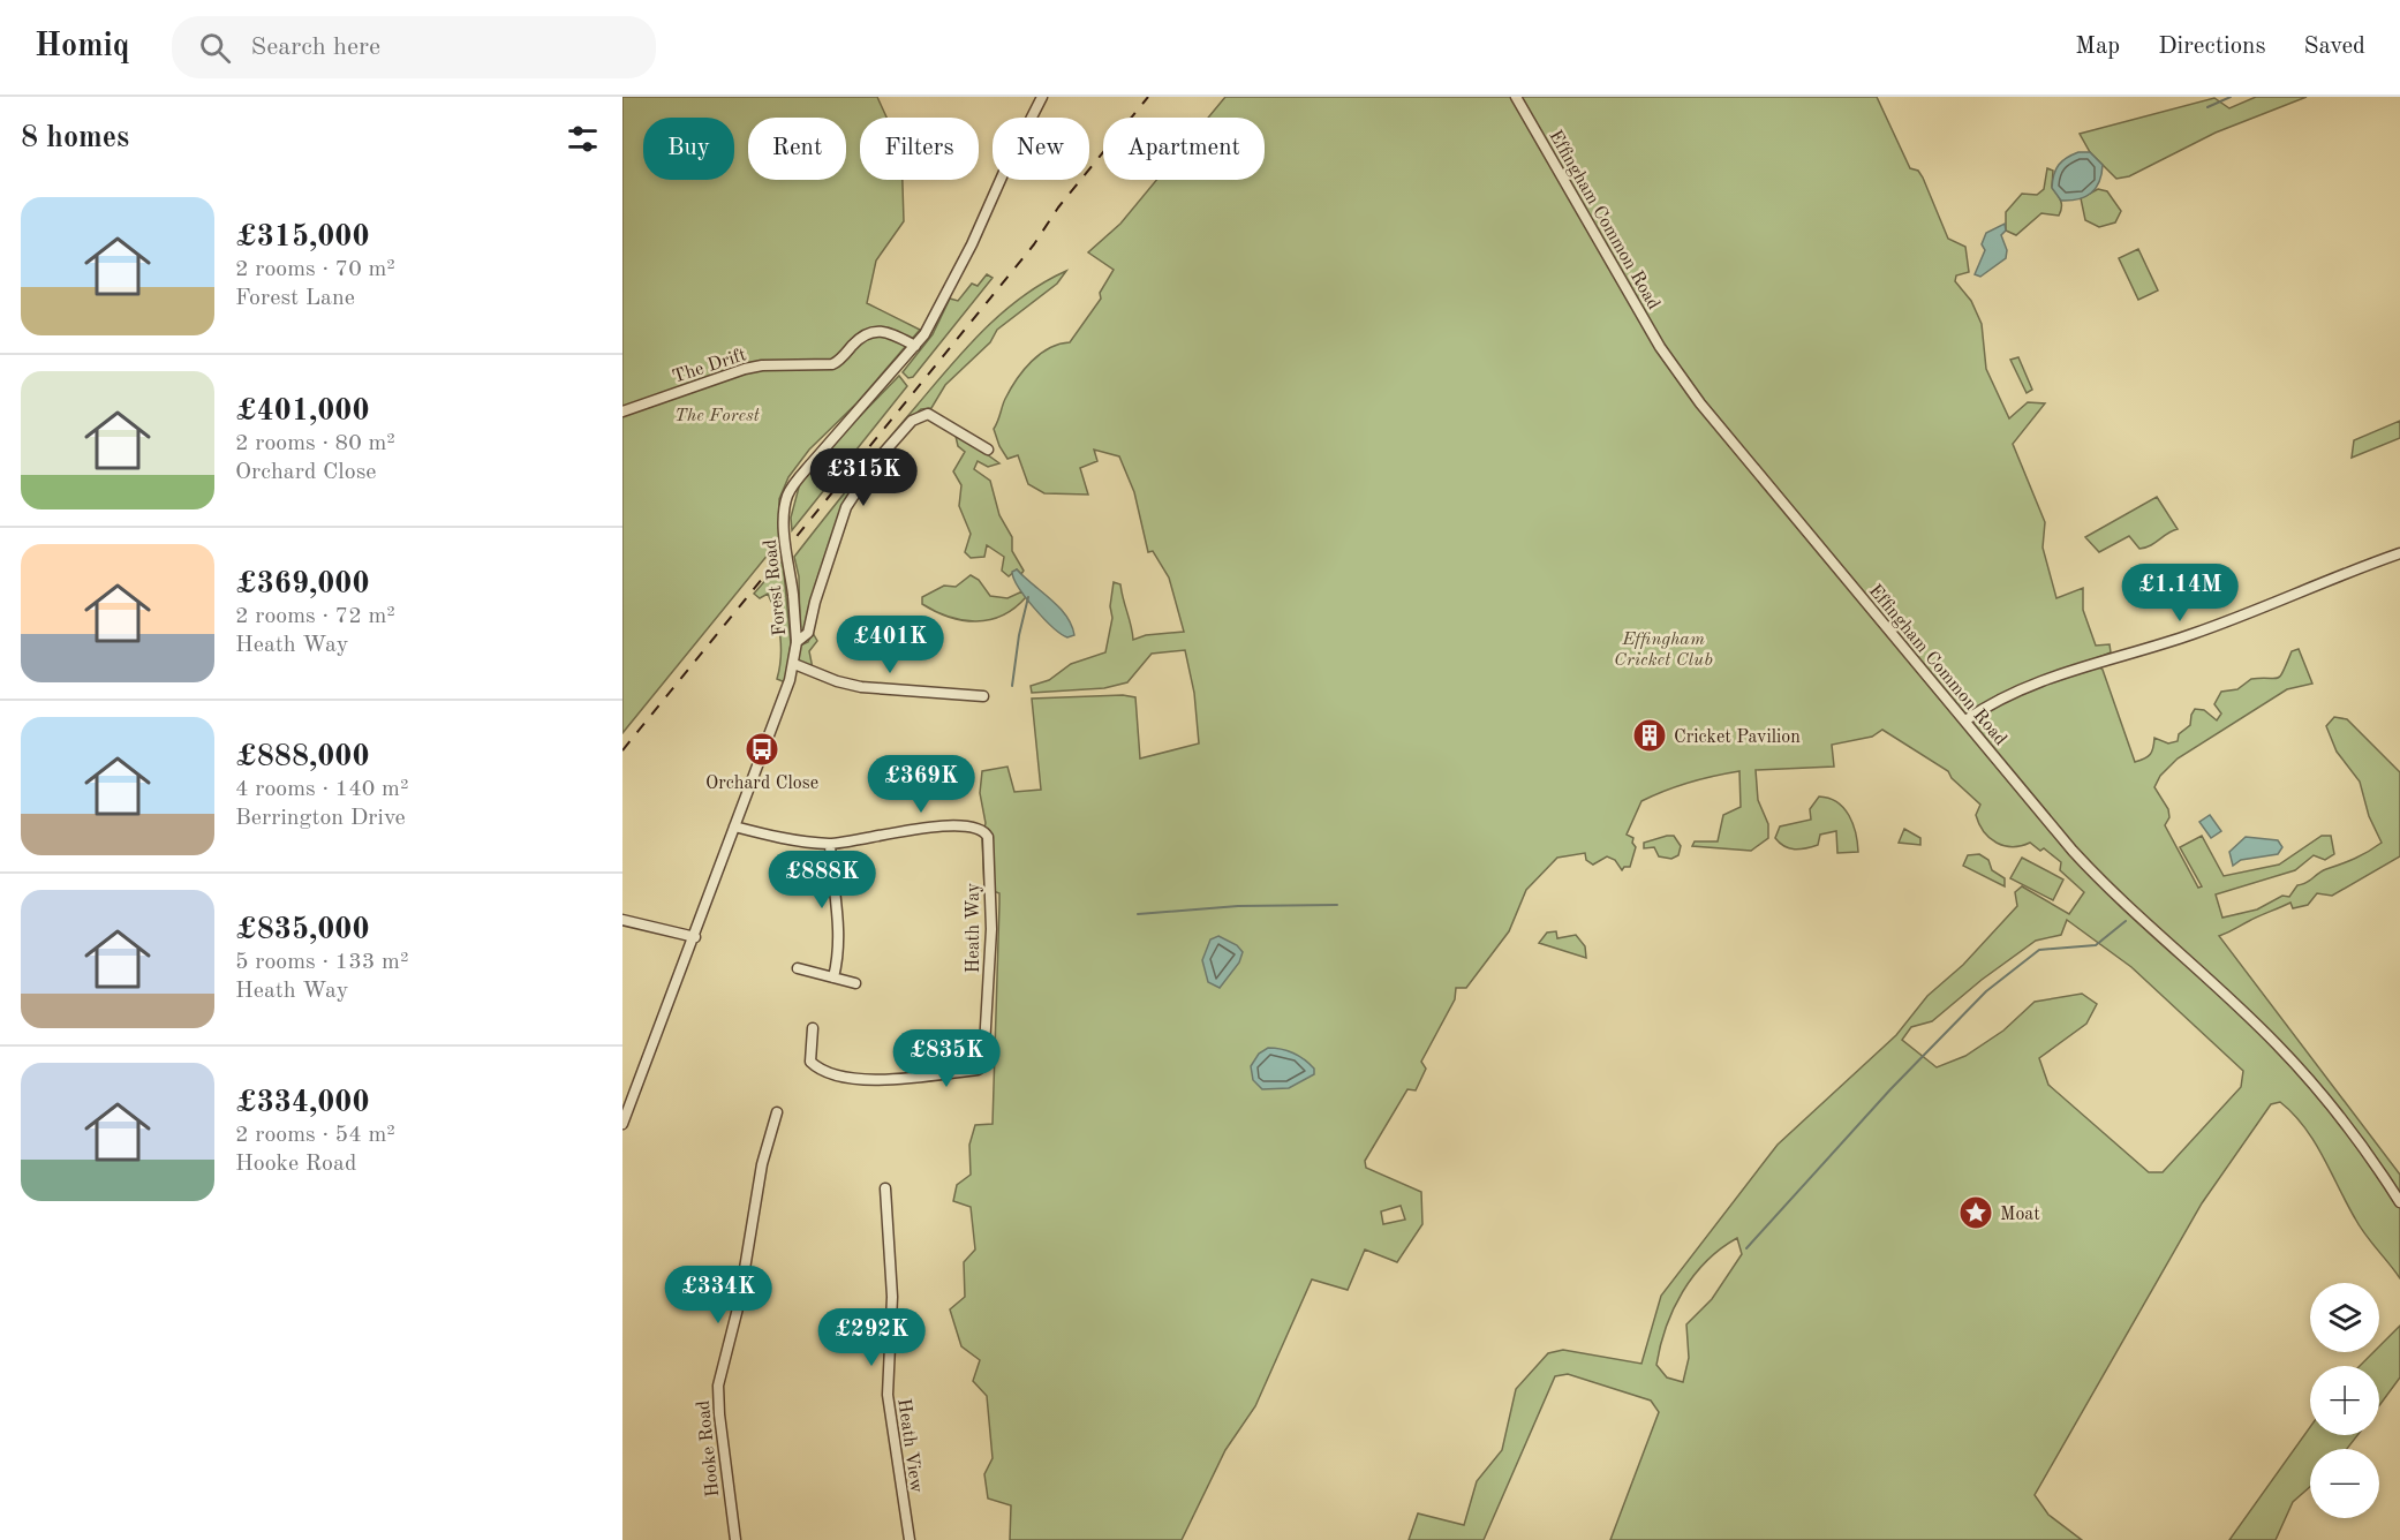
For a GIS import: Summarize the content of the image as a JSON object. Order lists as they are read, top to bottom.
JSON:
{
  "streets": {
    "street": [
      "Effingham Common Road",
      "The Drift",
      "Forest Road",
      "Heath Way",
      "Heath View",
      "Hooke Road"
    ]
  },
  "crossings": [
    ["The Drift", "Forest Road"],
    ["Forest Road", "Heath Way"]
  ],
  "parks": ["The Forest", "Effingham Cricket Club"],
  "places": {
    "building": ["Cricket Pavilion"],
    "bus stop": ["Orchard Close"],
    "place": ["Moat"]
  },
  "page": {
    "header": "Homiq",
    "search": "Search here",
    "nav": ["Map", "Directions", "Saved"],
    "heading": "8 homes",
    "chip": [
      "Buy",
      "Rent",
      "Filters",
      "New",
      "Apartment"
    ],
    "list": [
      {
        "name": "£315,000",
        "note": "2 rooms · 70 m² · Forest Lane"
      },
      {
        "name": "£401,000",
        "note": "2 rooms · 80 m² · Orchard Close"
      },
      {
        "name": "£369,000",
        "note": "2 rooms · 72 m² · Heath Way"
      },
      {
        "name": "£888,000",
        "note": "4 rooms · 140 m² · Berrington Drive"
      },
      {
        "name": "£835,000",
        "note": "5 rooms · 133 m² · Heath Way"
      },
      {
        "name": "£334,000",
        "note": "2 rooms · 54 m² · Hooke Road"
      }
    ],
    "price": [
      "£315K",
      "£1.14M",
      "£401K",
      "£369K",
      "£888K",
      "£835K",
      "£334K",
      "£292K"
    ],
    "map_buttons": ["+", "−"]
  }
}
